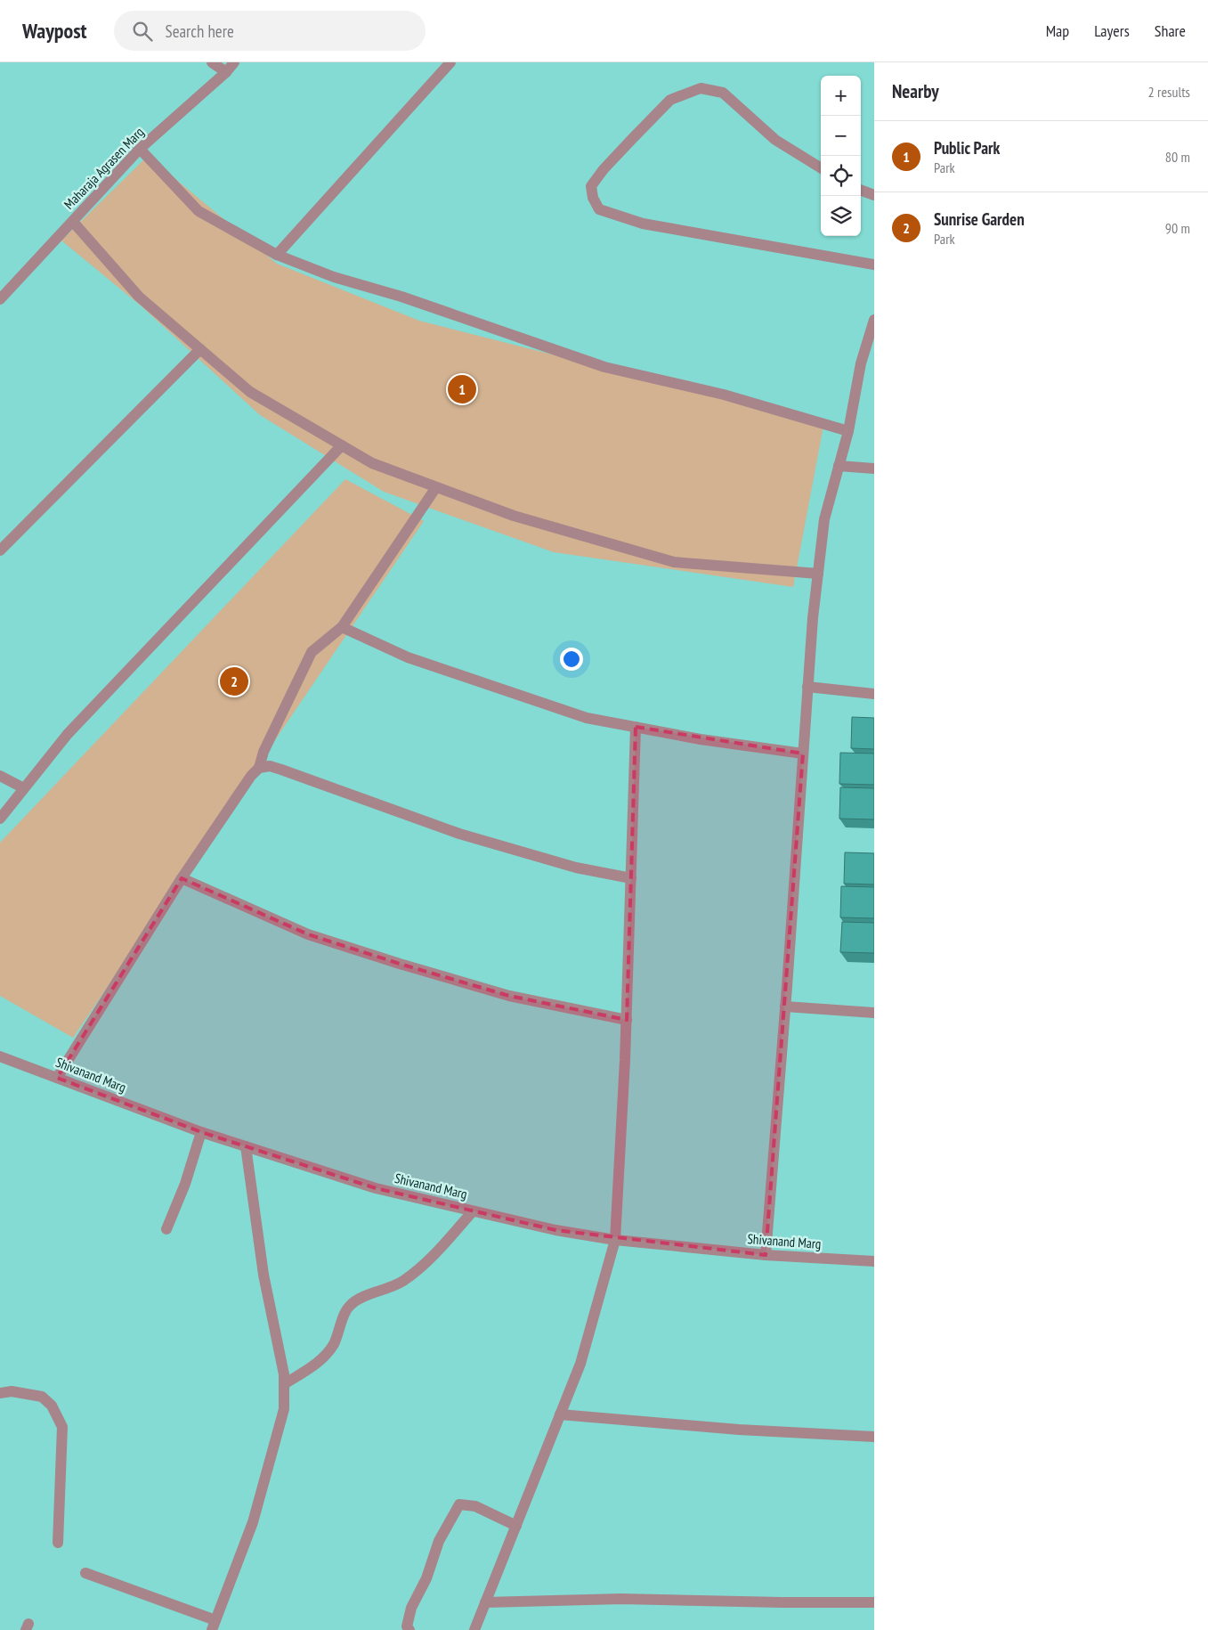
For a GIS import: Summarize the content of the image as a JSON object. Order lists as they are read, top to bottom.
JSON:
{
  "streets": {
    "street": ["Maharaja Agrasen Marg", "Shivanand Marg"]
  },
  "page": {
    "header": "Waypost",
    "search": "Search here",
    "nav": ["Map", "Layers", "Share"],
    "heading": ["Nearby", "2 results"],
    "map_buttons": ["+", "−"],
    "list": [
      {
        "mark": "1",
        "name": "Public Park",
        "note": "Park",
        "value": "80 m"
      },
      {
        "mark": "2",
        "name": "Sunrise Garden",
        "note": "Park",
        "value": "90 m"
      }
    ],
    "pins": ["1", "2"]
  }
}
